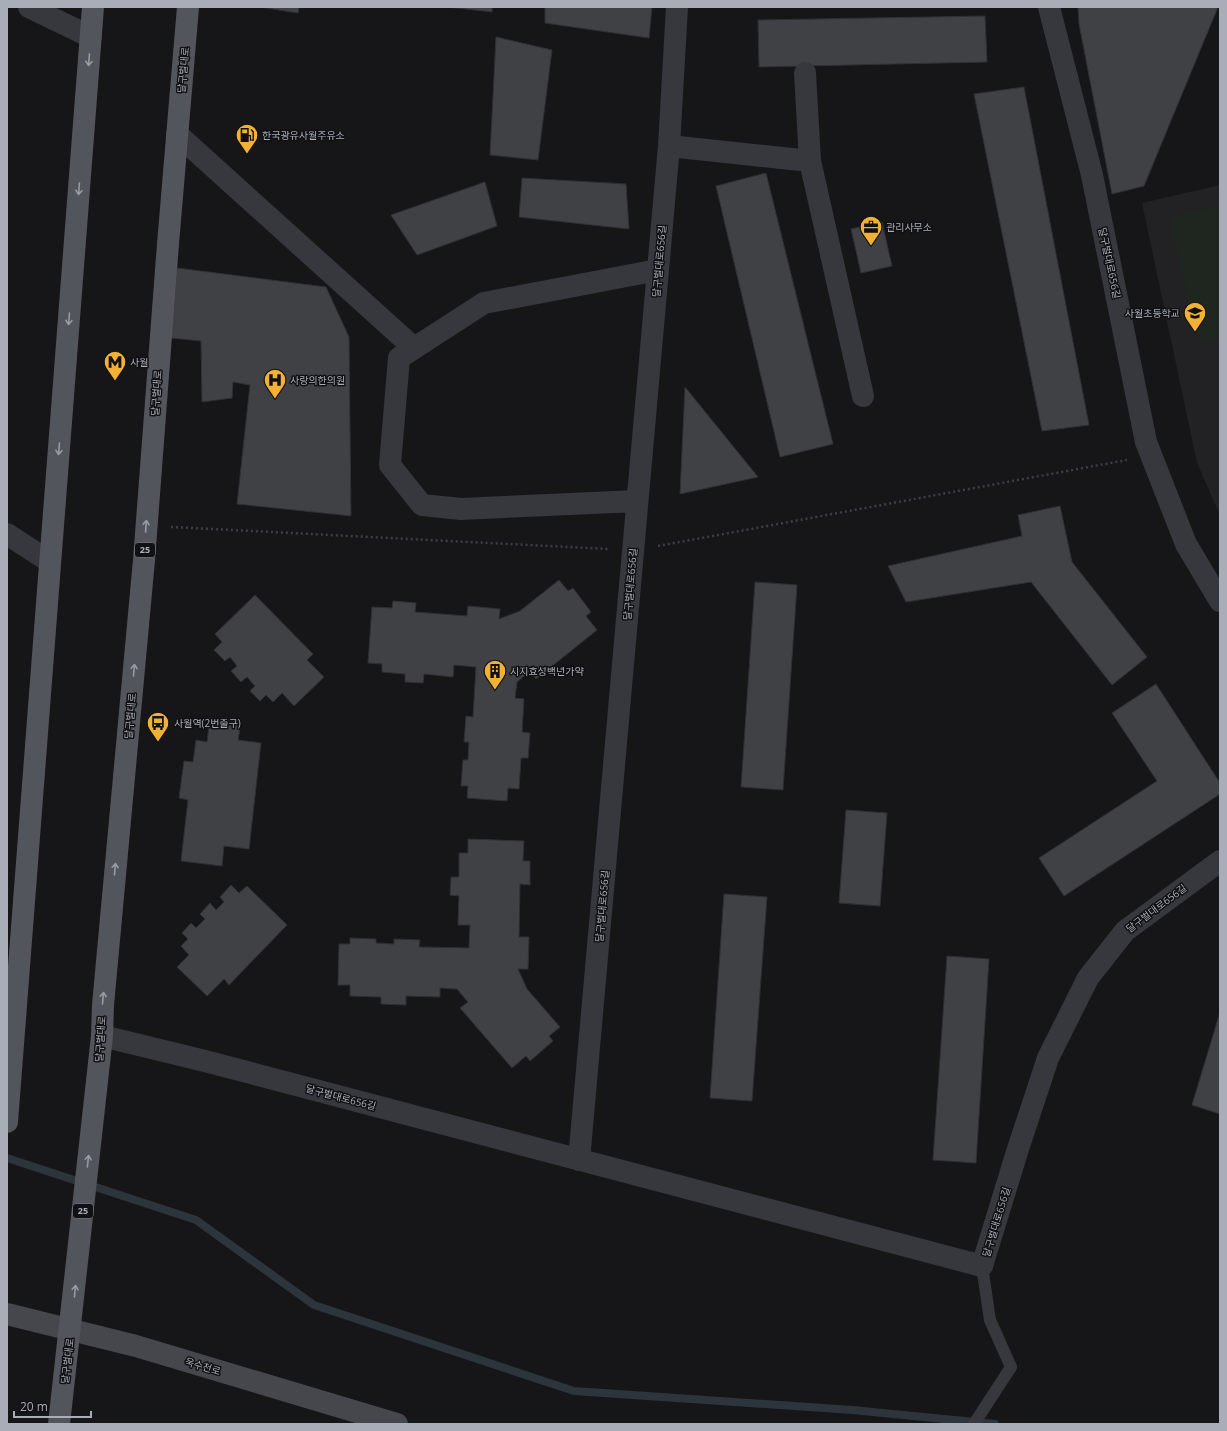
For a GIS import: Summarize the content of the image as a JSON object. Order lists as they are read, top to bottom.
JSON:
{
  "streets": {
    "main road": ["달구벌대로", "25", "욱수천로"],
    "street": ["달구벌대로656길"]
  },
  "crossings": [
    ["달구벌대로", "달구벌대로656길"],
    ["달구벌대로", "욱수천로"]
  ],
  "places": {
    "fuel station": ["한국광유사월주유소"],
    "office": ["관리사무소"],
    "school or university": ["사월초등학교"],
    "metro station": ["사월"],
    "hospital": ["사랑의한의원"],
    "building": ["시지효성백년가약"],
    "bus stop": ["사월역(2번출구)"]
  },
  "scale_bar": "20 m"
}
